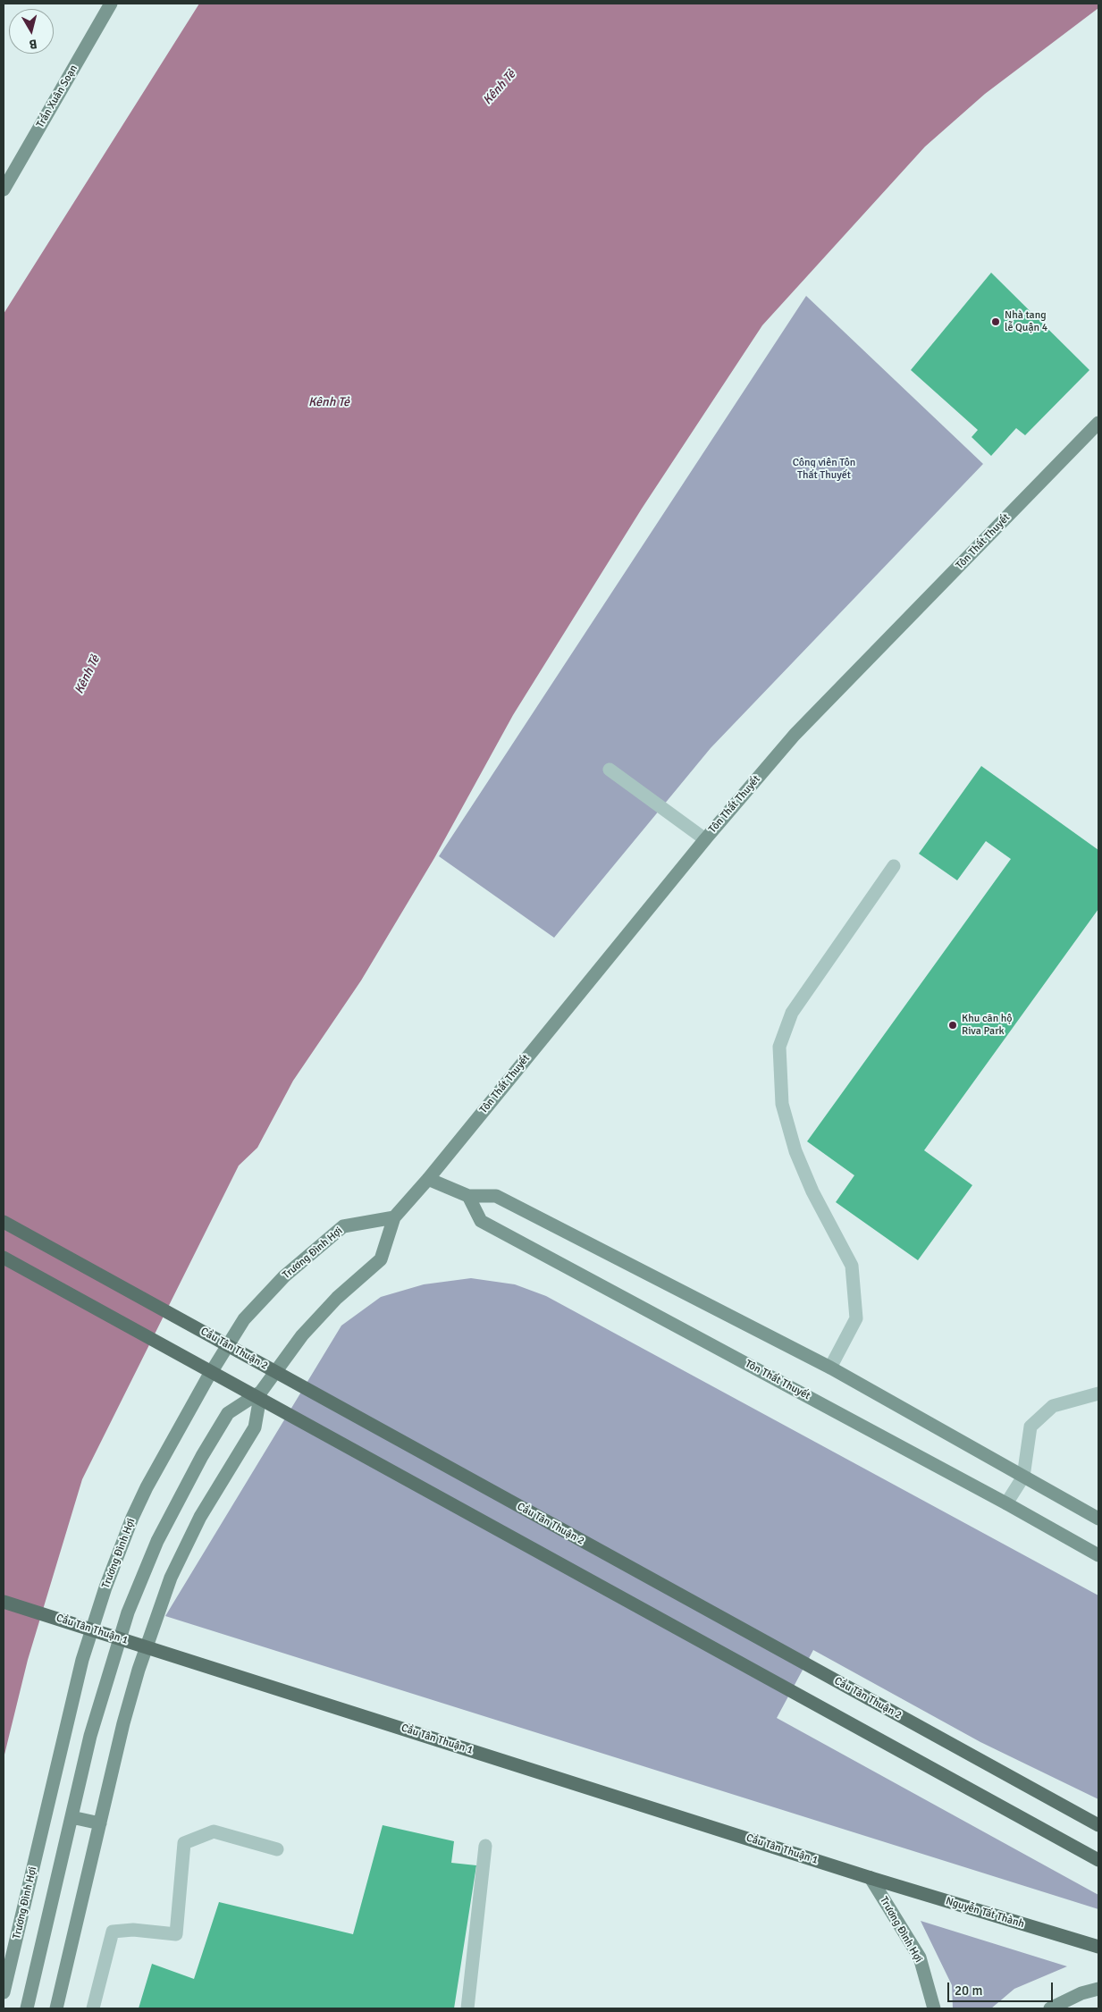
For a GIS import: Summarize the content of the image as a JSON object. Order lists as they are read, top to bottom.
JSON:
{
  "streets": {
    "main road": [
      "Trần Xuân Soạn",
      "Tôn Thất Thuyết",
      "Trương Đình Hợi",
      "Cầu Tân Thuận 2",
      "Cầu Tân Thuận 1",
      "Nguyễn Tất Thành"
    ]
  },
  "crossings": [
    ["Trương Đình Hợi", "Cầu Tân Thuận 1"],
    ["Trương Đình Hợi", "Nguyễn Tất Thành"],
    ["Cầu Tân Thuận 1", "Nguyễn Tất Thành"]
  ],
  "water": ["Kênh Tẻ"],
  "parks": ["Công viên Tôn Thất Thuyết"],
  "places": ["Nhà tang lễ Quận 4", "Khu căn hộ Riva Park"],
  "scale_bar": "20 m",
  "north": "bottom"
}
